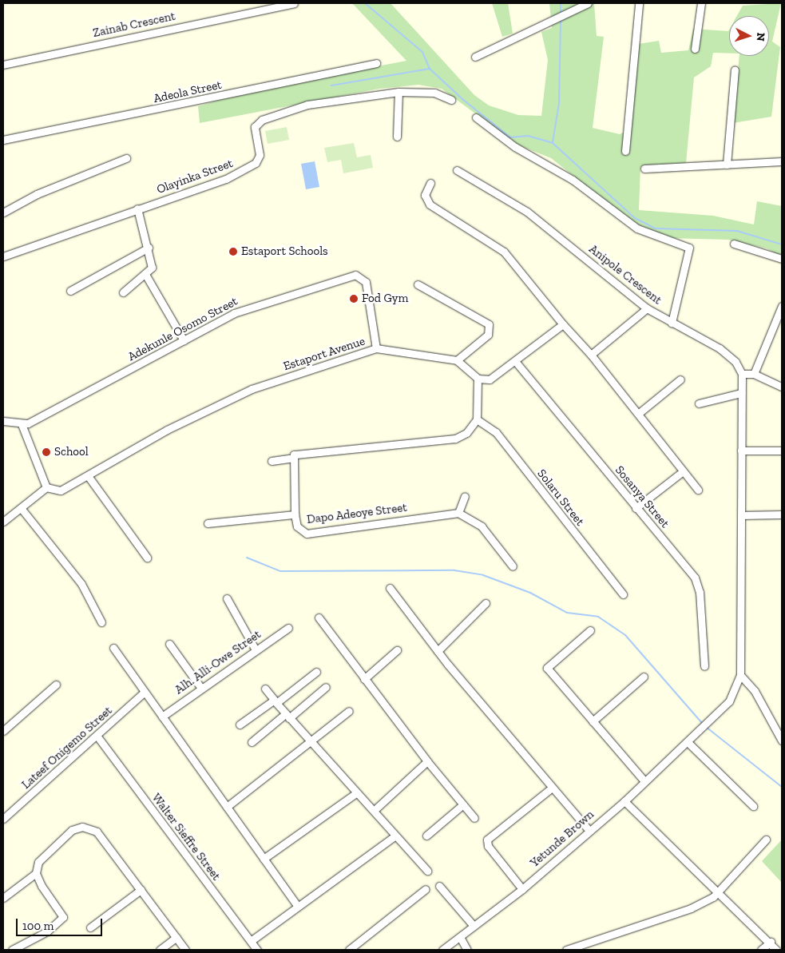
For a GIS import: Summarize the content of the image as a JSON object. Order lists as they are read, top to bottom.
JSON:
{
  "streets": {
    "street": [
      "Zainab Crescent",
      "Adeola Street",
      "Olayinka Street",
      "Anipole Crescent",
      "Adekunle Osomo Street",
      "Estaport Avenue",
      "Sosanya Street",
      "Solaru Street",
      "Dapo Adeoye Street",
      "Alh. Alli-Owe Street",
      "Lateef Onigemo Street",
      "Walter Sieffre Street",
      "Yetunde Brown"
    ]
  },
  "crossings": [
    ["Adekunle Osomo Street", "Estaport Avenue"],
    ["Lateef Onigemo Street", "Walter Sieffre Street"]
  ],
  "places": ["Estaport Schools", "Fod Gym", "School"],
  "scale_bar": "100 m",
  "north": "right"
}
